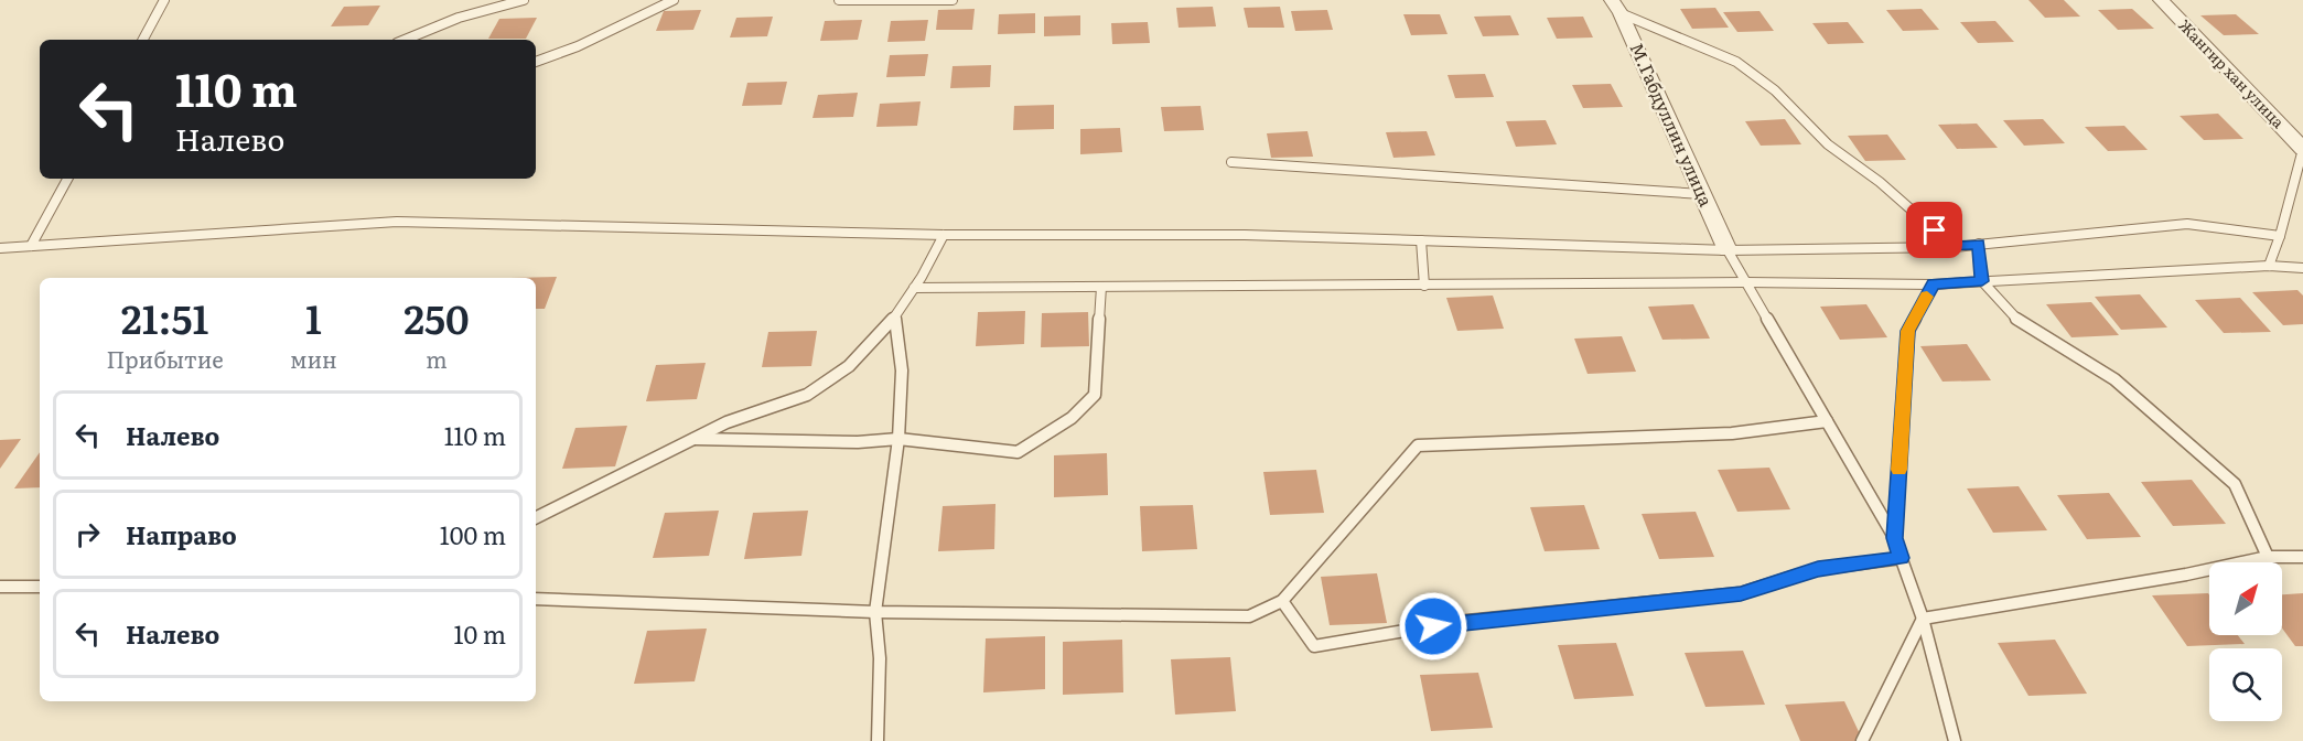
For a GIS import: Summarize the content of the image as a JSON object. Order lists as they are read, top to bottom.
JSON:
{
  "streets": {
    "street": ["Жангир хан улица", "М.Габдуллин улица"]
  },
  "north": "top right",
  "page": {
    "turn": ["110 m", "Налево"],
    "eta": [
      "21:51",
      "Прибытие",
      "1",
      "мин",
      "250",
      "m"
    ],
    "list": [
      {
        "name": "Налево",
        "value": "110 m"
      },
      {
        "name": "Направо",
        "value": "100 m"
      },
      {
        "name": "Налево",
        "value": "10 m"
      }
    ]
  }
}
